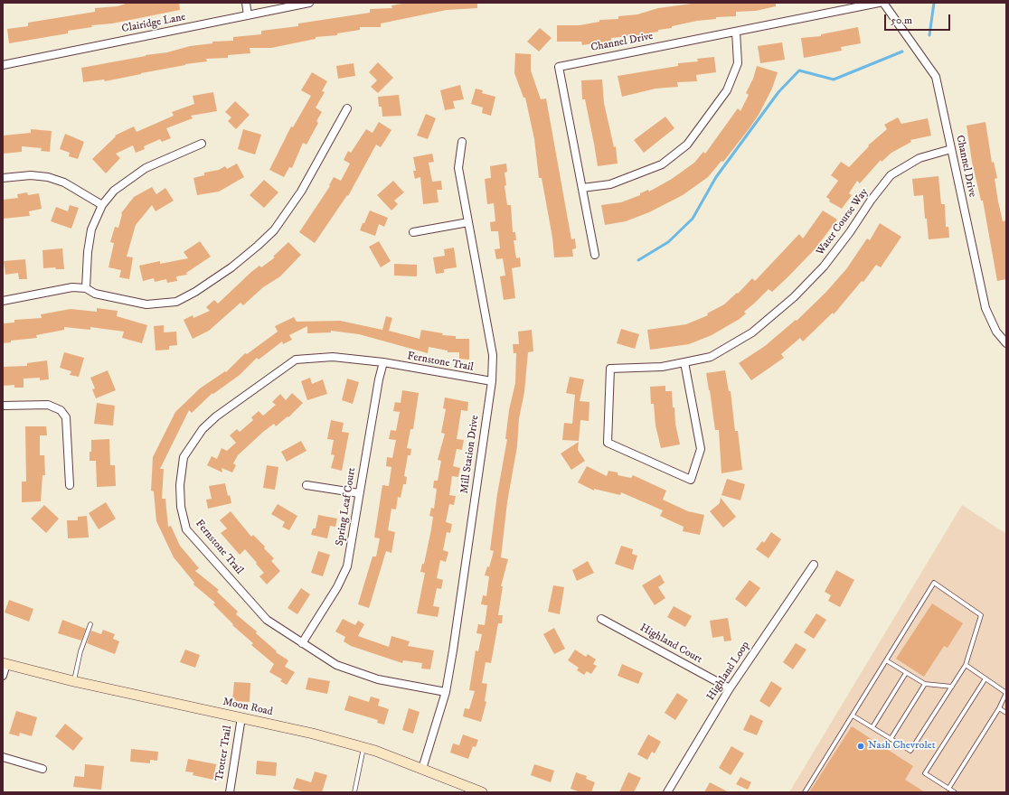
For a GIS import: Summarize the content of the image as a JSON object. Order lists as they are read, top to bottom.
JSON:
{
  "streets": {
    "street": [
      "Clairidge Lane",
      "Channel Drive",
      "Water Course Way",
      "Fernstone Trail",
      "Mill Station Drive",
      "Spring Leaf Court",
      "Highland Court",
      "Highland Loop",
      "Moon Road",
      "Trotter Trail"
    ]
  },
  "crossings": [
    ["Channel Drive", "Water Course Way"],
    ["Fernstone Trail", "Mill Station Drive"],
    ["Fernstone Trail", "Spring Leaf Court"],
    ["Mill Station Drive", "Moon Road"],
    ["Highland Court", "Highland Loop"],
    ["Moon Road", "Trotter Trail"]
  ],
  "places": ["Nash Chevrolet"],
  "scale_bar": "50 m"
}
